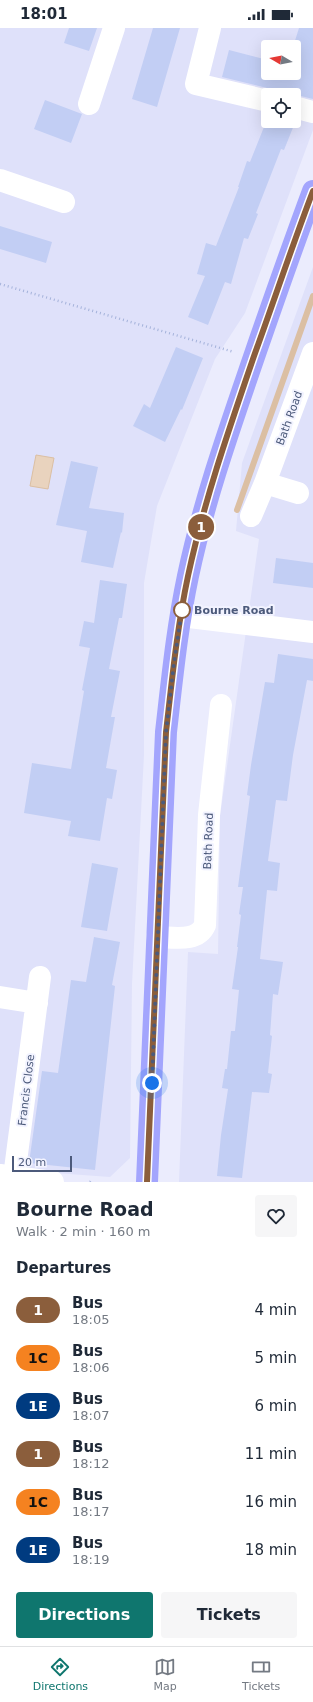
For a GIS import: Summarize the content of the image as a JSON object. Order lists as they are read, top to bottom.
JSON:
{
  "streets": {
    "street": ["Bath Road", "Francis Close"]
  },
  "places": ["Bourne Road"],
  "lines": ["bus line 1"],
  "scale_bar": "20 m",
  "north": "left",
  "page": {
    "status": "18:01",
    "on_map": "1",
    "scale": "20 m",
    "heading": [
      ["Bourne Road", "Walk · 2 min · 160 m"],
      "Departures"
    ],
    "list": [
      {
        "mark": "1",
        "name": "Bus",
        "note": "18:05",
        "value": "4 min"
      },
      {
        "mark": "1C",
        "name": "Bus",
        "note": "18:06",
        "value": "5 min"
      },
      {
        "mark": "1E",
        "name": "Bus",
        "note": "18:07",
        "value": "6 min"
      },
      {
        "mark": "1",
        "name": "Bus",
        "note": "18:12",
        "value": "11 min"
      },
      {
        "mark": "1C",
        "name": "Bus",
        "note": "18:17",
        "value": "16 min"
      },
      {
        "mark": "1E",
        "name": "Bus",
        "note": "18:19",
        "value": "18 min"
      }
    ],
    "buttons": ["Directions", "Tickets"],
    "tabs": ["Directions", "Map", "Tickets"]
  }
}
